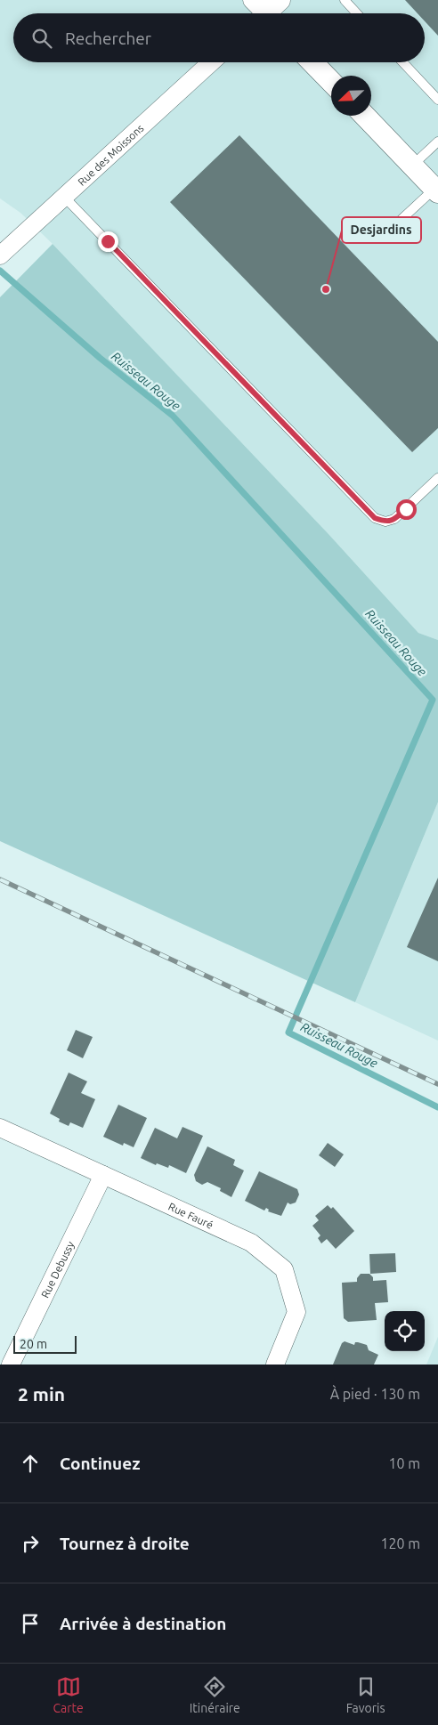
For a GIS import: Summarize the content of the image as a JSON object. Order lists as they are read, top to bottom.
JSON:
{
  "streets": {
    "street": ["Rue des Moissons", "Rue Fauré", "Rue Debussy"]
  },
  "crossings": [
    ["Rue Fauré", "Rue Debussy"]
  ],
  "water": ["Ruisseau Rouge"],
  "places": ["Desjardins"],
  "scale_bar": "20 m",
  "north": "bottom left",
  "page": {
    "search": "Rechercher",
    "scale": "20 m",
    "heading": ["2 min", "À pied · 130 m"],
    "list": [
      ["Continuez", "10 m"],
      ["Tournez à droite", "120 m"],
      "Arrivée à destination"
    ],
    "nav": ["Carte", "Itinéraire", "Favoris"]
  }
}
